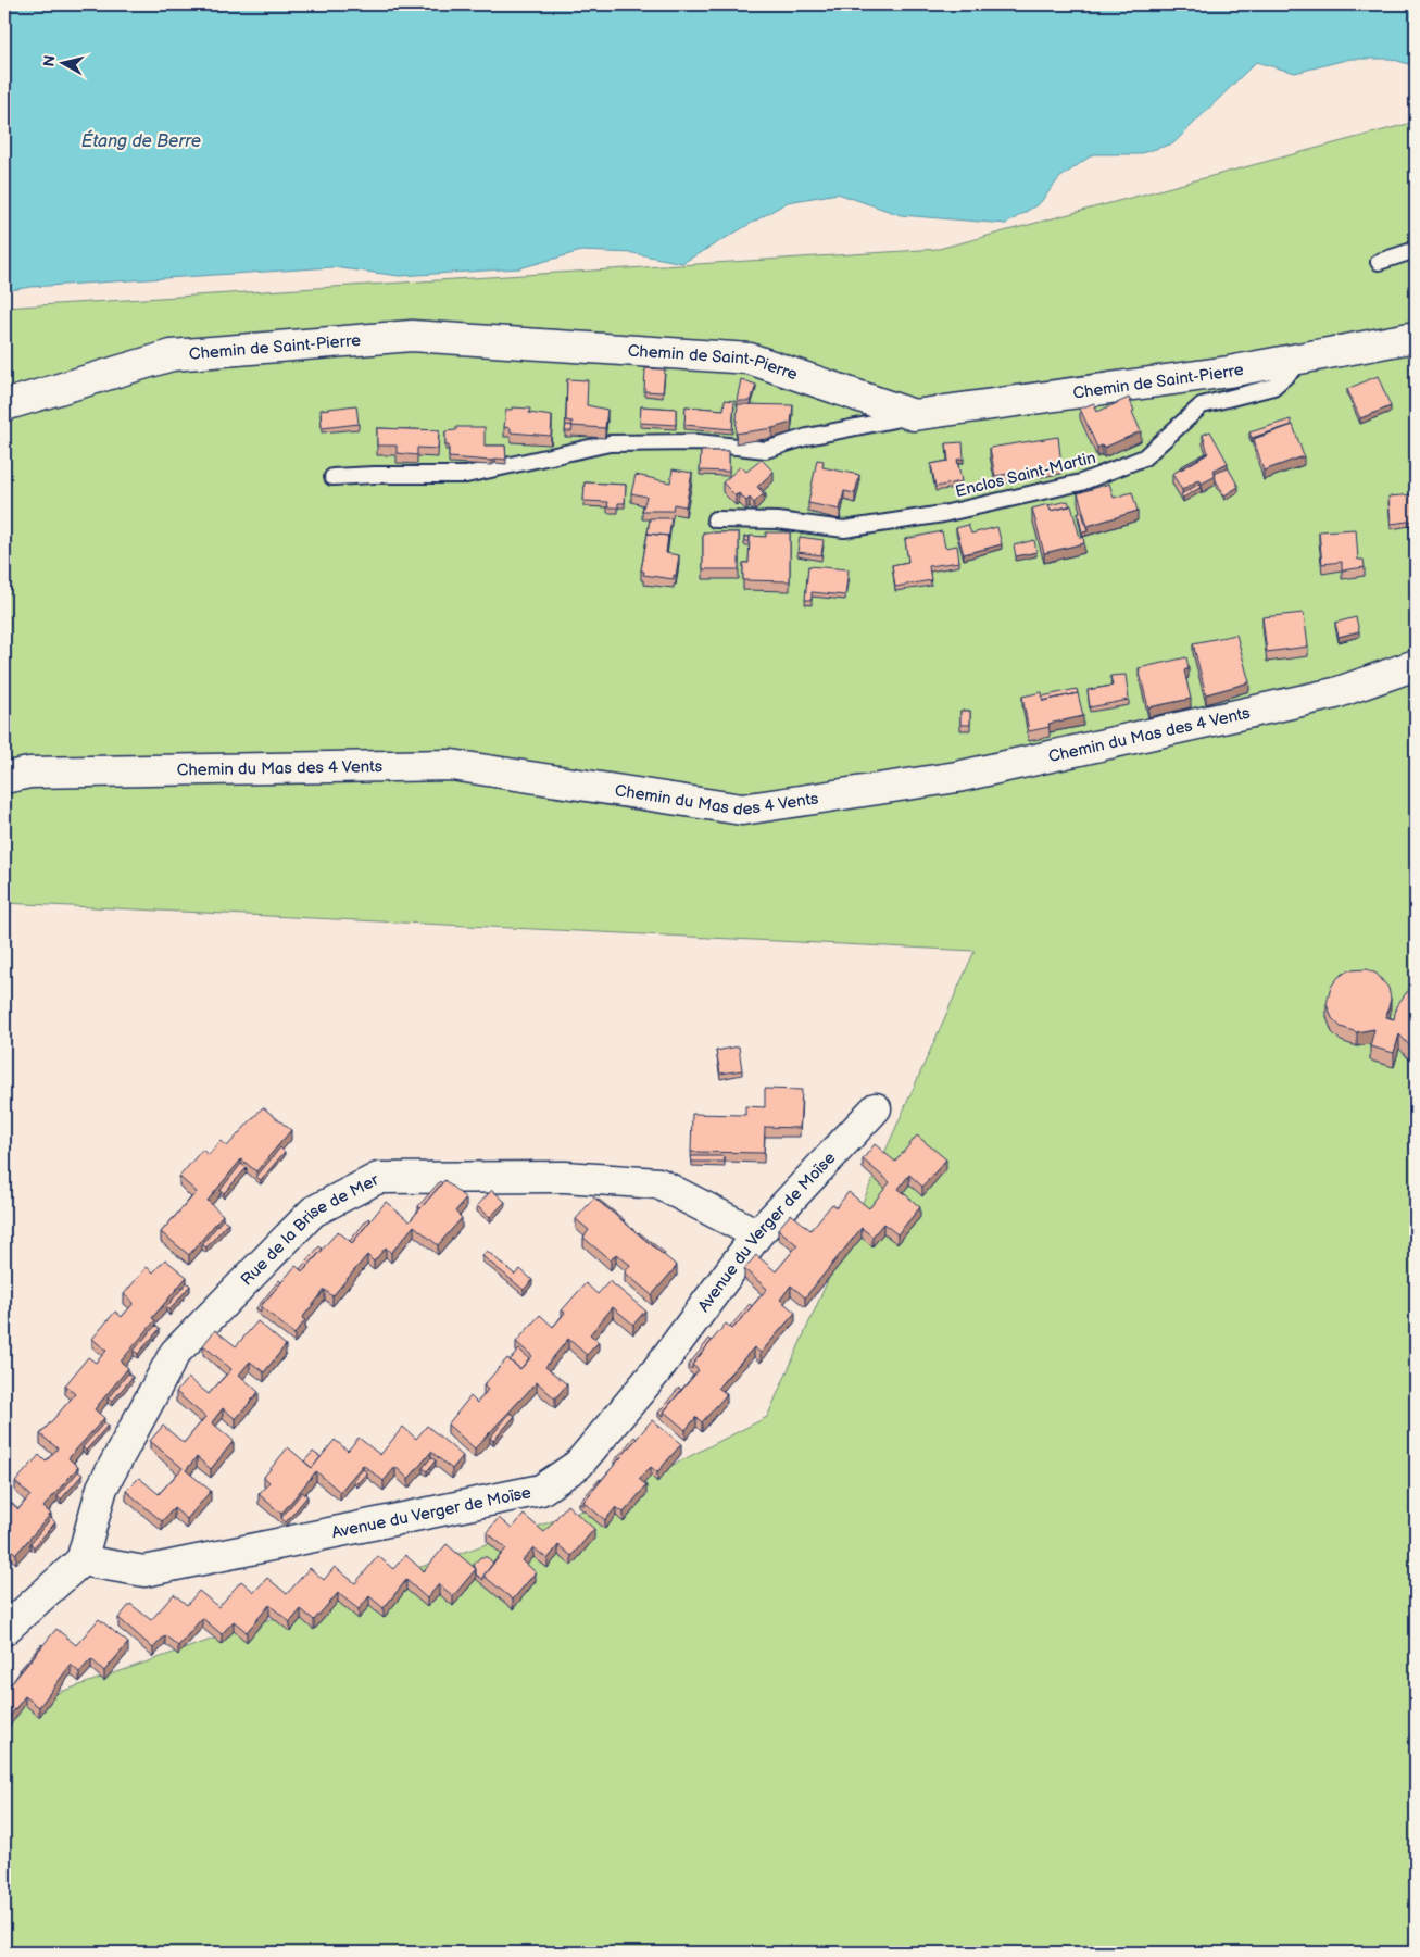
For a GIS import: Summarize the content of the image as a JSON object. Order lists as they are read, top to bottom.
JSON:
{
  "streets": {
    "street": [
      "Chemin de Saint-Pierre",
      "Chemin du Mas des 4 Vents",
      "Rue de la Brise de Mer",
      "Avenue du Verger de Moïse"
    ],
    "lane": ["Enclos Saint-Martin"]
  },
  "crossings": [
    ["Chemin de Saint-Pierre", "Enclos Saint-Martin"],
    ["Rue de la Brise de Mer", "Avenue du Verger de Moïse"]
  ],
  "water": ["Étang de Berre"],
  "north": "left"
}
